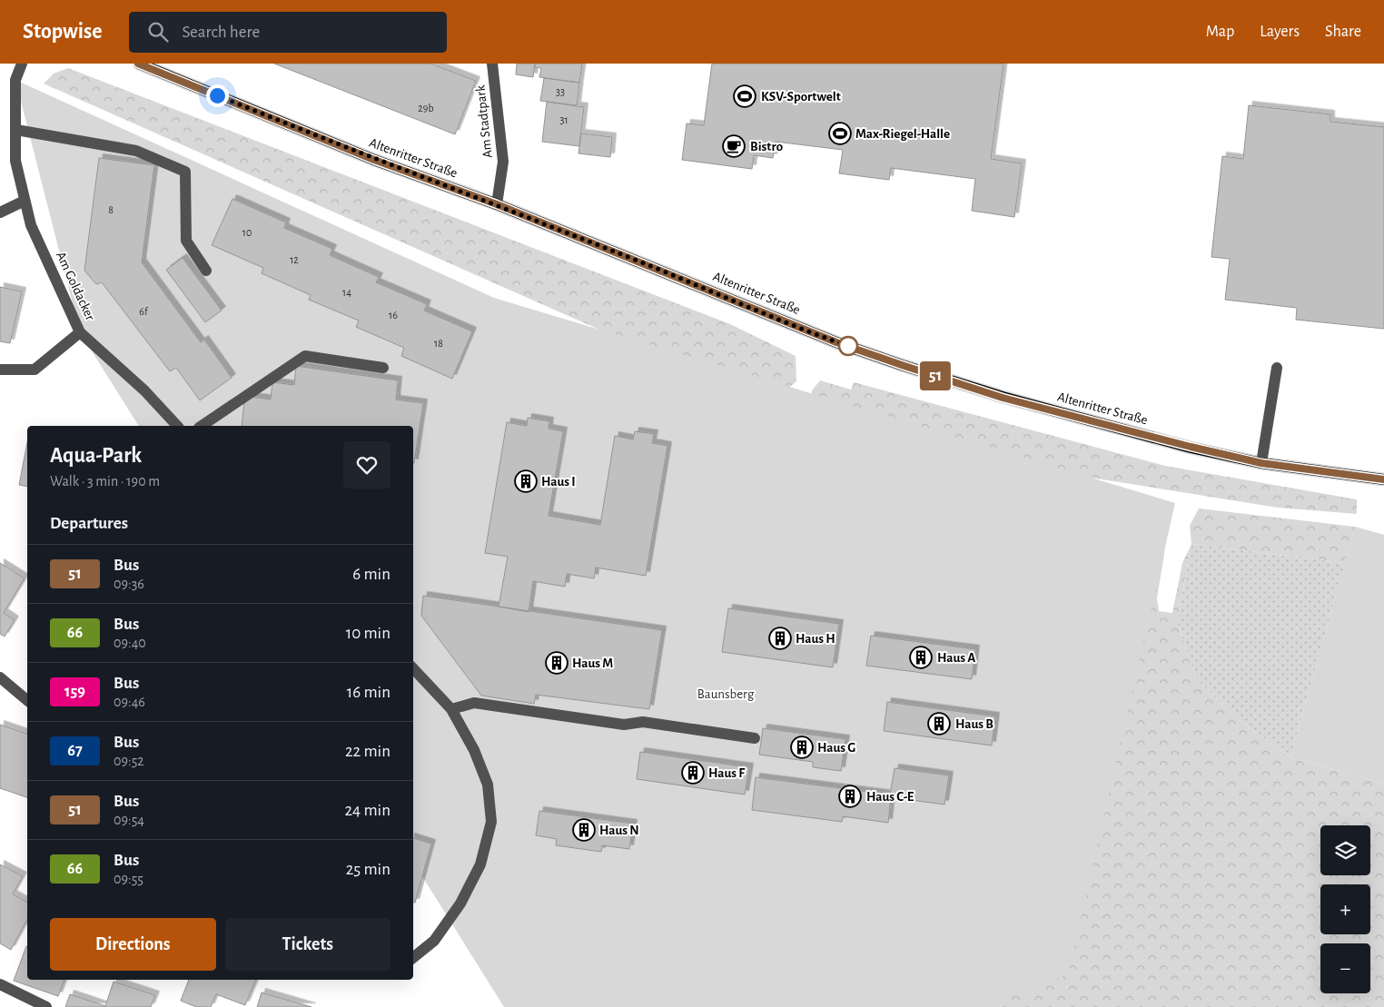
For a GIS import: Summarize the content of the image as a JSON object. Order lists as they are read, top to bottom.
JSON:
{
  "streets": {
    "main road": ["Altenritter Straße"],
    "street": ["Am Stadtpark", "Am Goldacker"]
  },
  "crossings": [
    ["Am Stadtpark", "Altenritter Straße"]
  ],
  "parks": ["Baunsberg"],
  "places": {
    "sports": ["KSV-Sportwelt", "Max-Riegel-Halle"],
    "cafe": ["Bistro"],
    "building": [
      "Haus I",
      "Haus H",
      "Haus A",
      "Haus M",
      "Haus B",
      "Haus G",
      "Haus F",
      "Haus C-E",
      "Haus N"
    ]
  },
  "lines": ["bus line 51"],
  "house_numbers": [
    "33",
    "29b",
    "31",
    "8",
    "10",
    "12",
    "14",
    "6f",
    "16",
    "18"
  ],
  "page": {
    "header": "Stopwise",
    "search": "Search here",
    "nav": ["Map", "Layers", "Share"],
    "on_map": "51",
    "heading": [
      ["Aqua-Park", "Walk · 3 min · 190 m"],
      "Departures"
    ],
    "list": [
      {
        "mark": "51",
        "name": "Bus",
        "note": "09:36",
        "value": "6 min"
      },
      {
        "mark": "66",
        "name": "Bus",
        "note": "09:40",
        "value": "10 min"
      },
      {
        "mark": "159",
        "name": "Bus",
        "note": "09:46",
        "value": "16 min"
      },
      {
        "mark": "67",
        "name": "Bus",
        "note": "09:52",
        "value": "22 min"
      },
      {
        "mark": "51",
        "name": "Bus",
        "note": "09:54",
        "value": "24 min"
      },
      {
        "mark": "66",
        "name": "Bus",
        "note": "09:55",
        "value": "25 min"
      }
    ],
    "map_buttons": ["+", "−"],
    "buttons": ["Directions", "Tickets"]
  }
}
